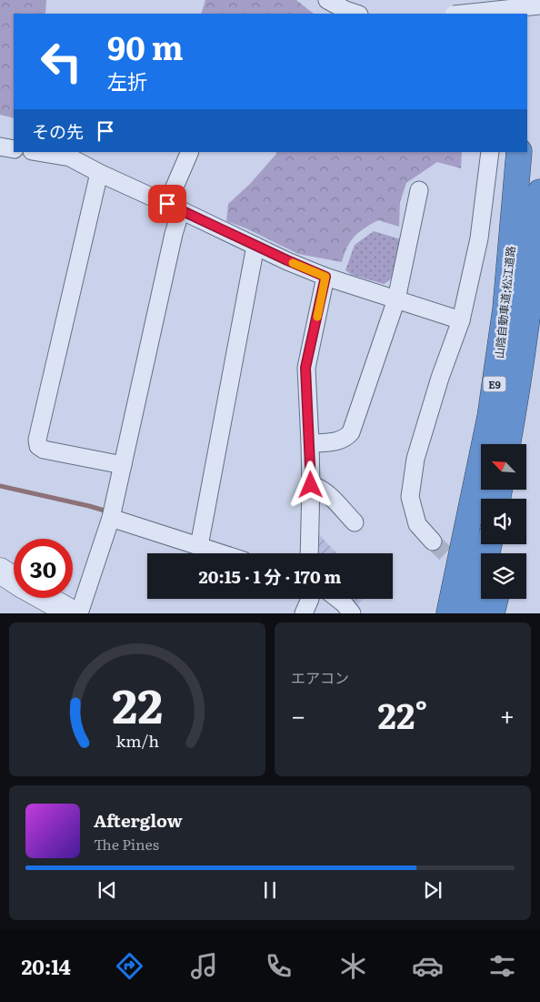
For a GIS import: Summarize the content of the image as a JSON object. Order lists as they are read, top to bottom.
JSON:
{
  "streets": {
    "highway": ["山陰自動車道;松江道路", "E9"]
  },
  "north": "top left",
  "page": {
    "turn": ["90 m", "左折"],
    "then": "その先",
    "limit": "30",
    "trip": "20:15 · 1 分 · 170 m",
    "tile": "エアコン",
    "heat": ["−", "22°", "+"],
    "song": ["Afterglow", "The Pines"],
    "tabs": "20:14",
    "gauge": ["22", "km/h"]
  }
}
